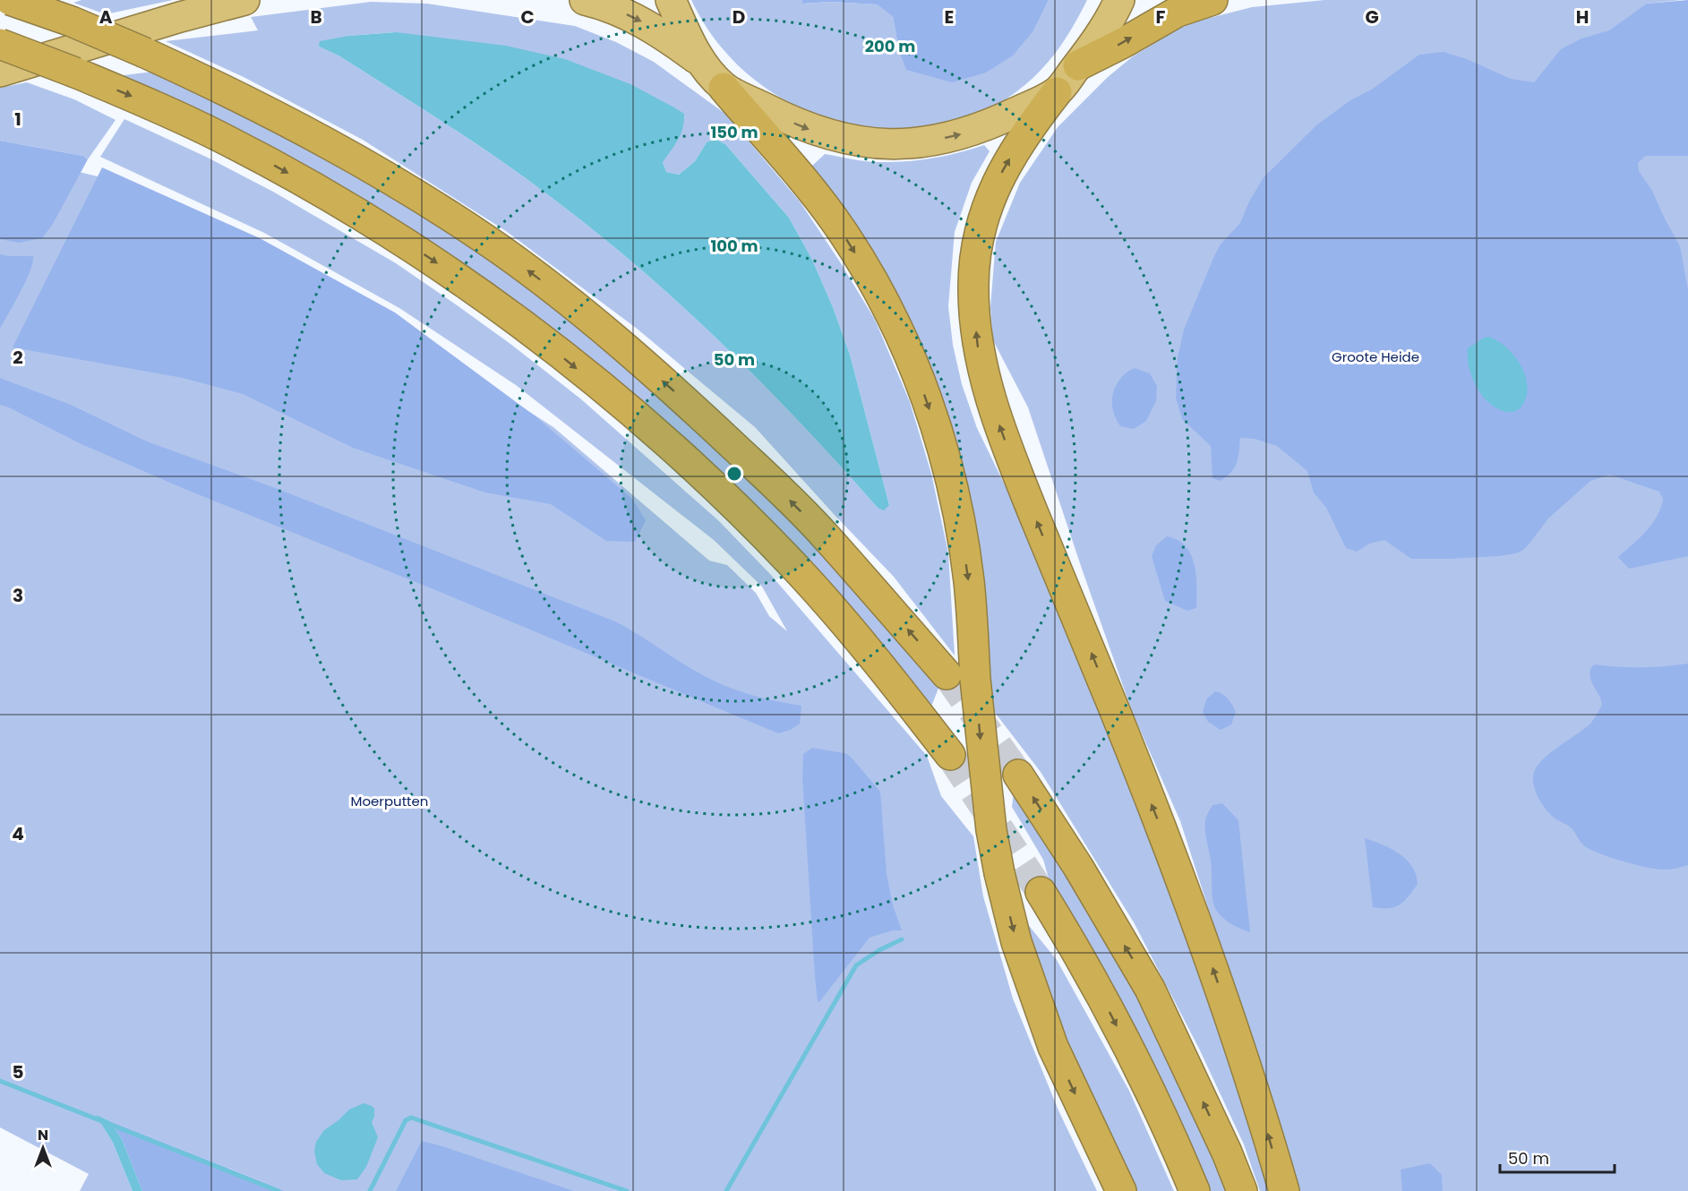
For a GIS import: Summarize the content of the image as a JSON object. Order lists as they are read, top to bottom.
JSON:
{
  "parks": ["Groote Heide", "Moerputten"],
  "scale_bar": "50 m",
  "north": "top",
  "grid": {
    "columns": [
      "A",
      "B",
      "C",
      "D",
      "E",
      "F",
      "G",
      "H"
    ],
    "rows": [
      "1",
      "2",
      "3",
      "4",
      "5"
    ]
  },
  "rings": [
    "200 m",
    "150 m",
    "100 m",
    "50 m"
  ]
}
